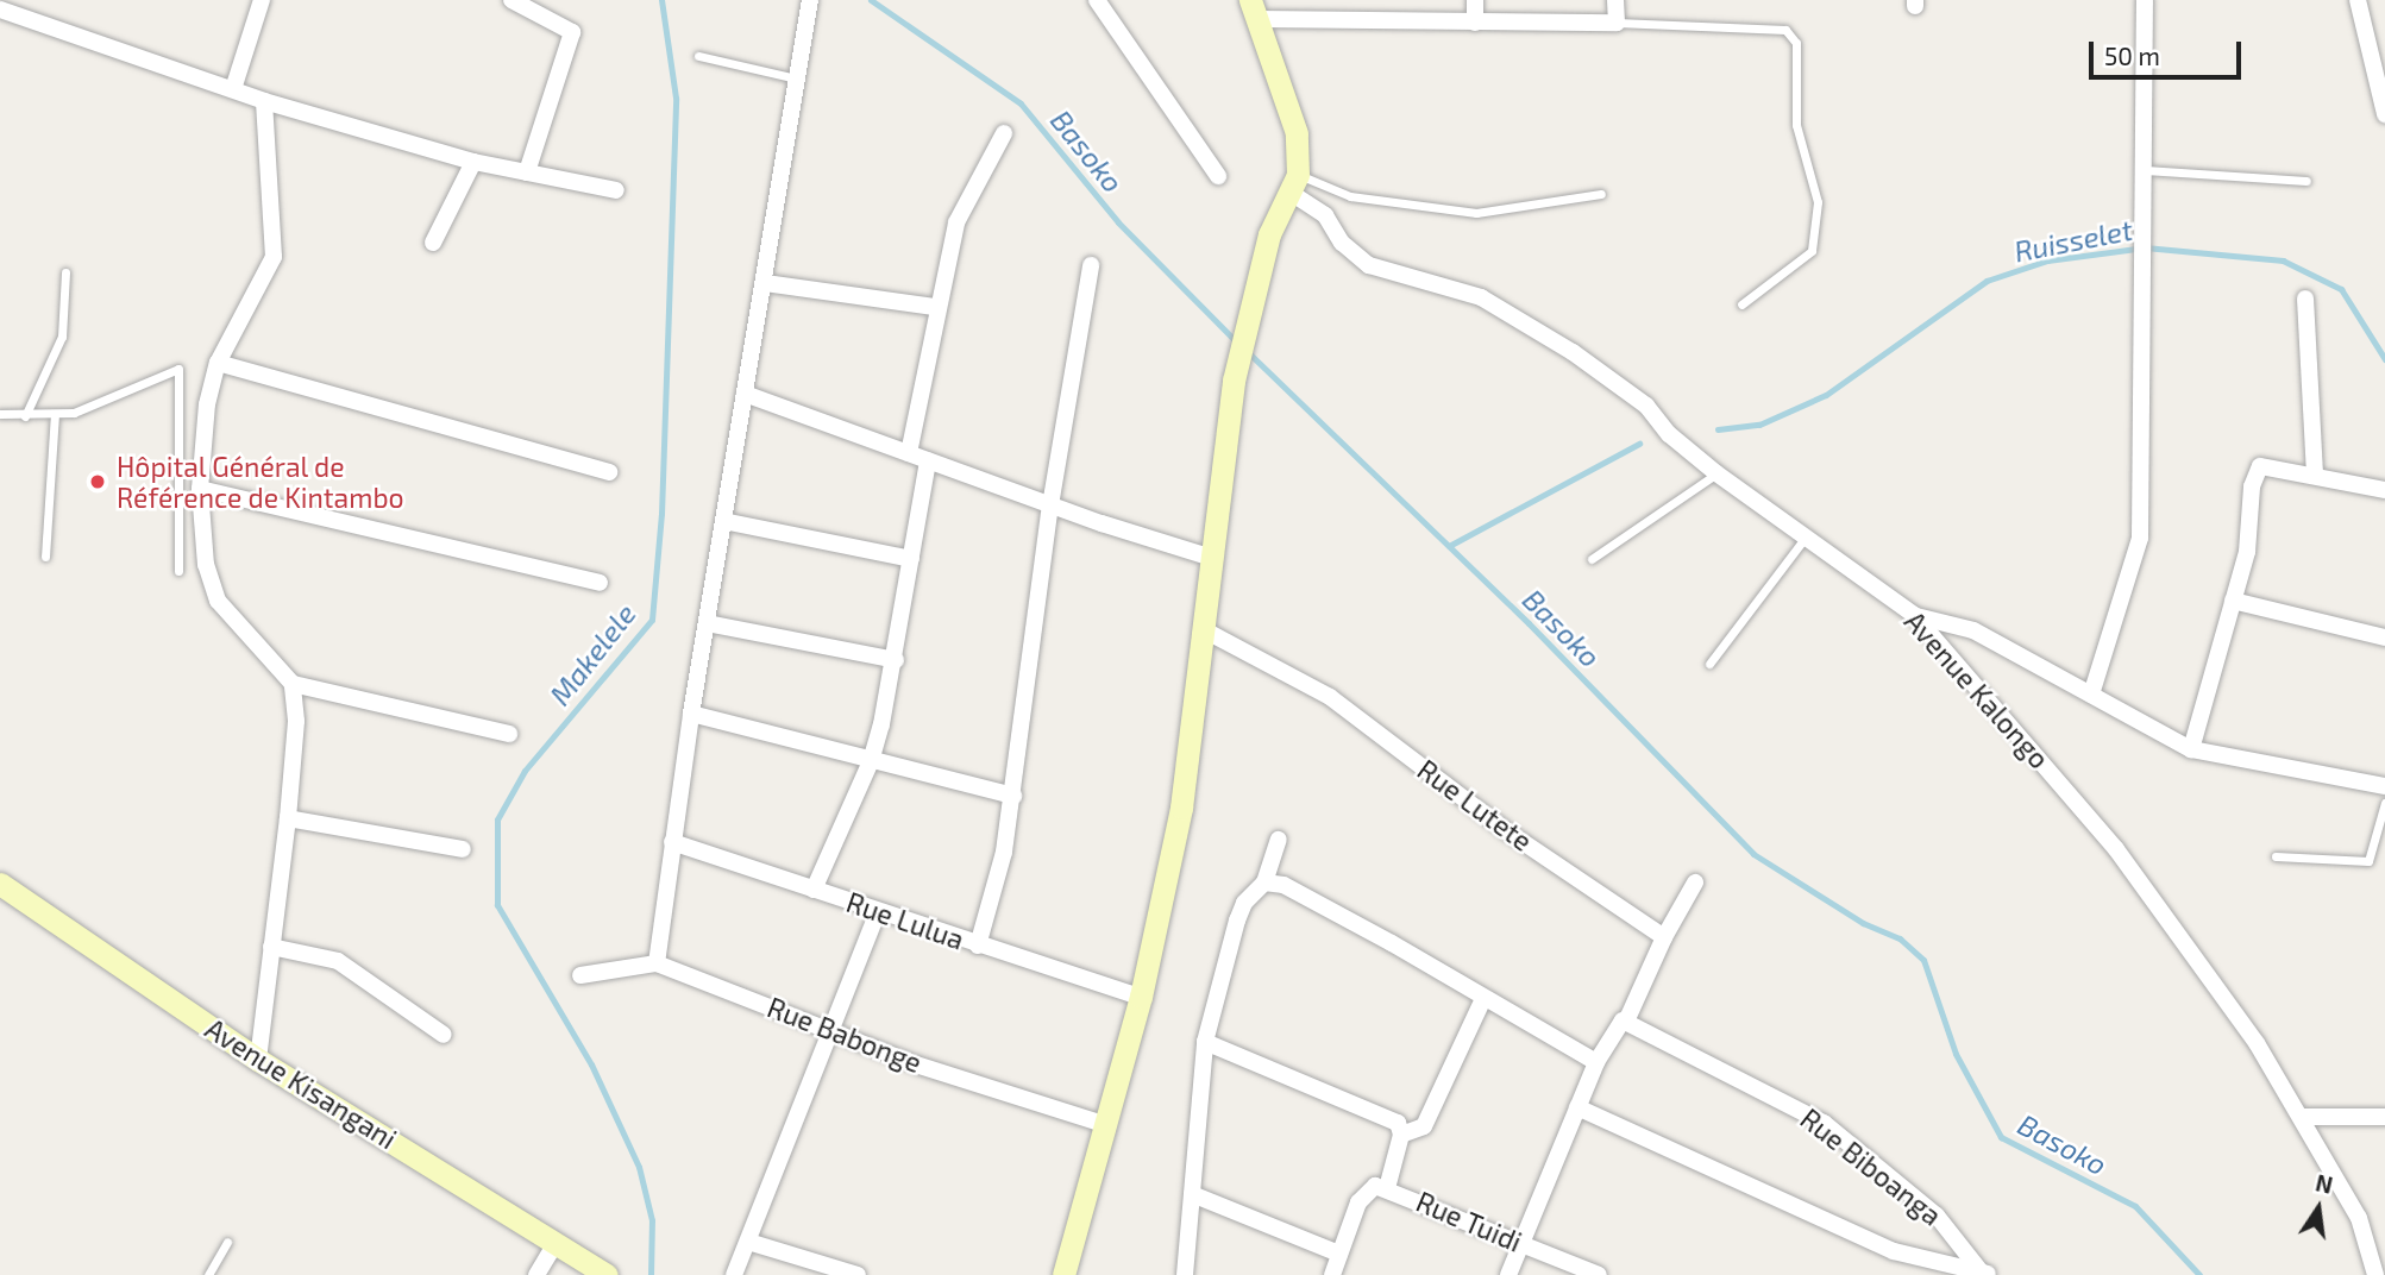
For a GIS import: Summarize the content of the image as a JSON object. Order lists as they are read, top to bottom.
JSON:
{
  "streets": {
    "street": [
      "Avenue Kalongo",
      "Rue Lutete",
      "Rue Lulua",
      "Rue Babonge",
      "Avenue Kisangani",
      "Rue Biboanga",
      "Rue Tuidi"
    ]
  },
  "water": ["Basoko", "Ruisselet", "Makelele"],
  "places": ["Hôpital Général de Référence de Kintambo"],
  "scale_bar": "50 m",
  "north": "top"
}
